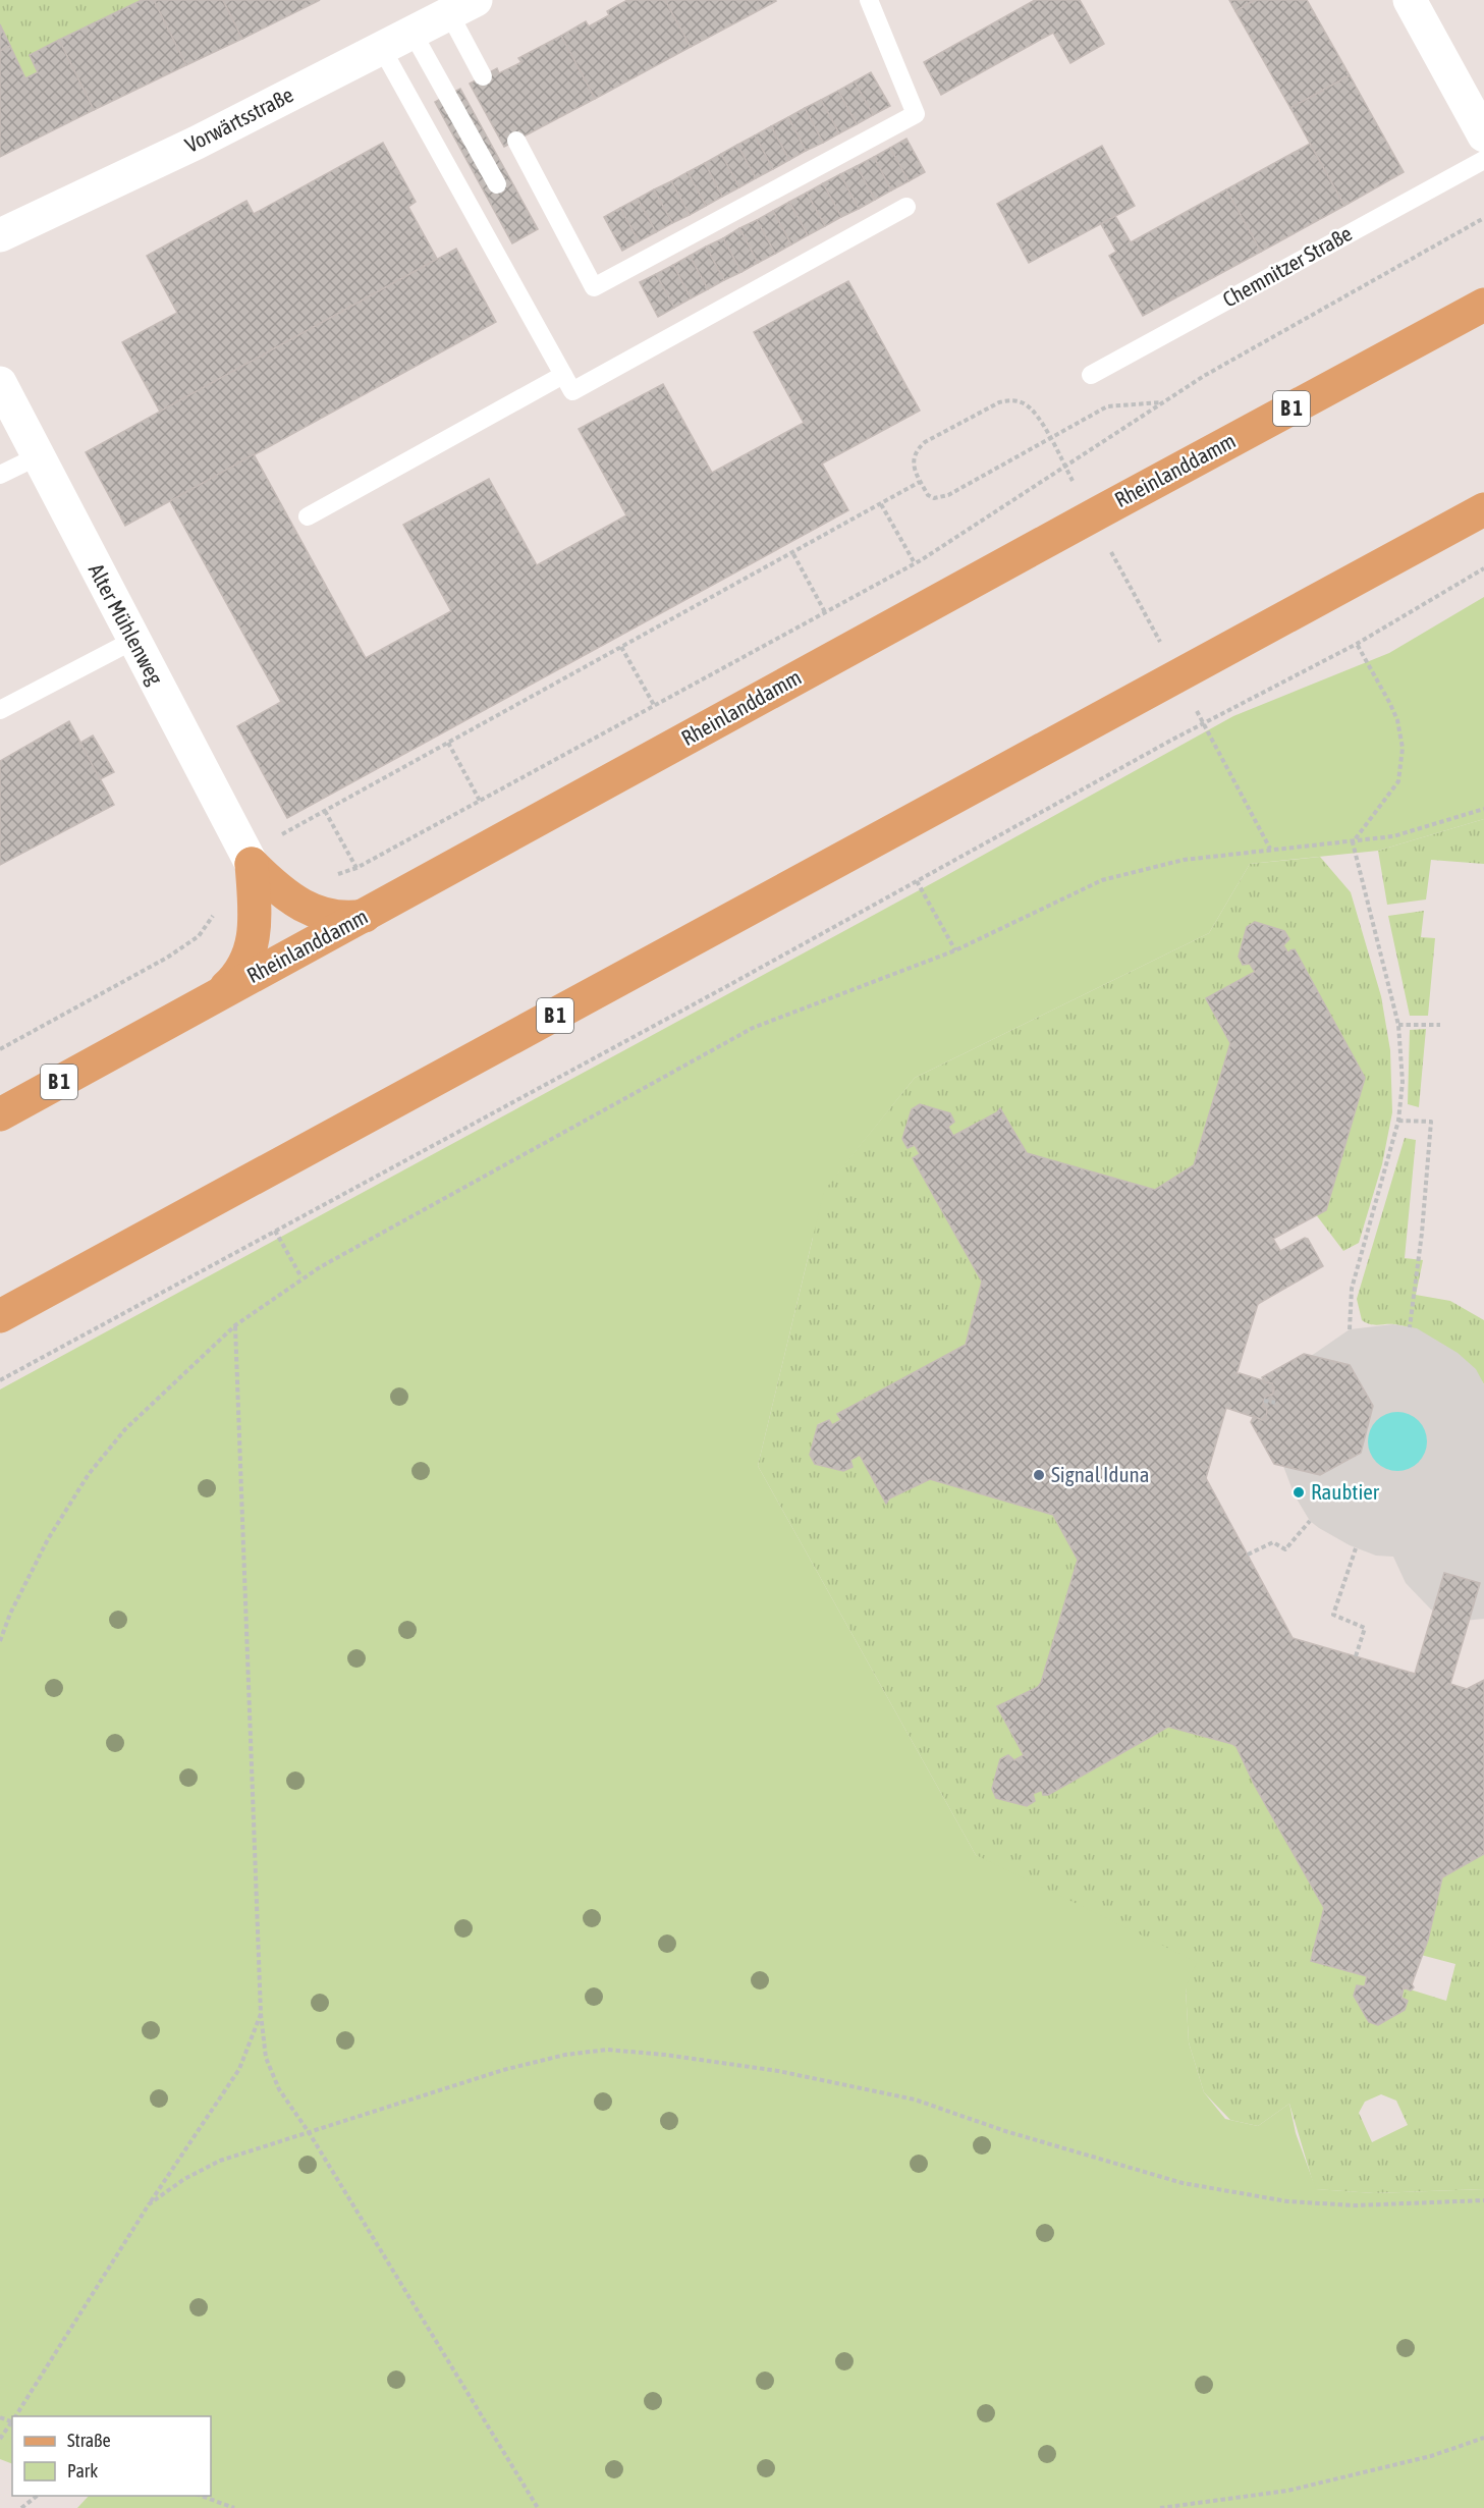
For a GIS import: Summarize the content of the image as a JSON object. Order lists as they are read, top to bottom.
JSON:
{
  "streets": {
    "main road": ["B 1", "Rheinlanddamm"],
    "street": ["Vorwärtsstraße", "Alter Mühlenweg"],
    "lane": ["Chemnitzer Straße"]
  },
  "places": ["Signal Iduna", "Raubtier"],
  "legend": ["Straße", "Park"]
}
